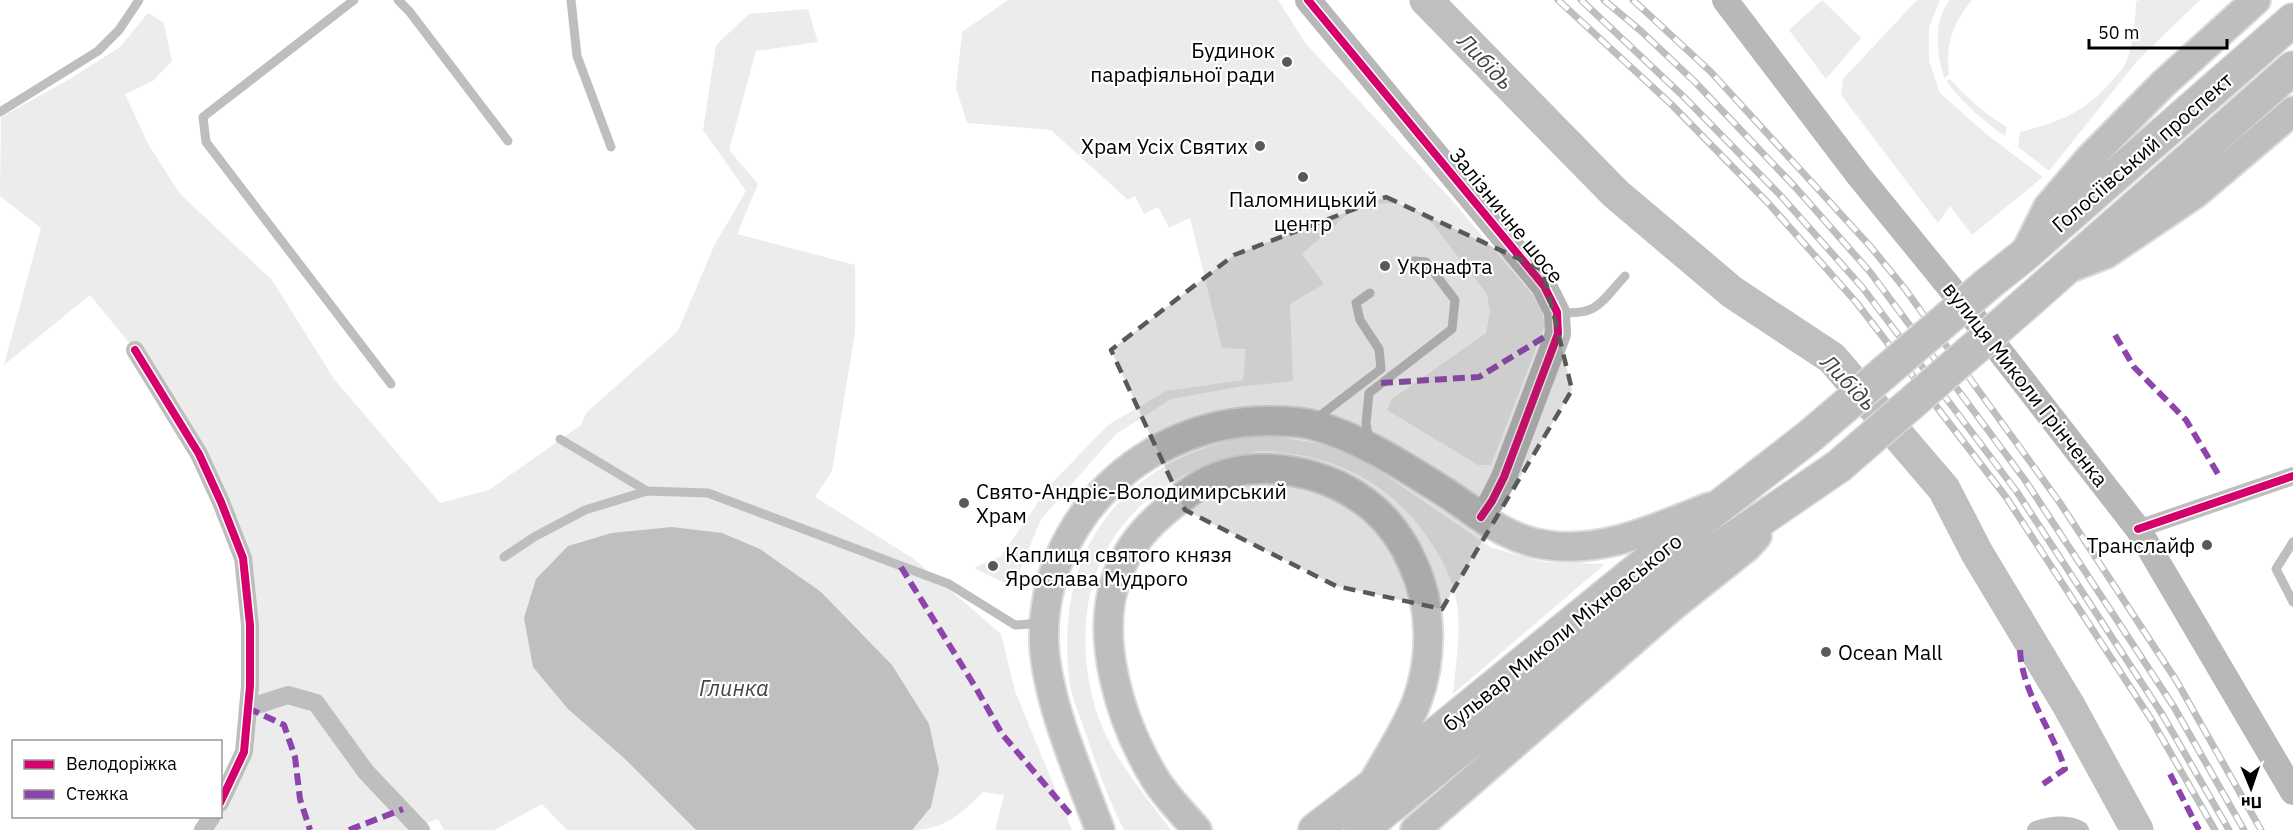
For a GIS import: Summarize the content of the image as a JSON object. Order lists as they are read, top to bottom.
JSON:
{
  "streets": {
    "highway": ["Голосіївський проспект", "бульвар Миколи Міхновського"],
    "main road": ["Залізничне шосе", "вулиця Миколи Грінченка"]
  },
  "crossings": [
    ["Голосіївський проспект", "бульвар Миколи Міхновського"]
  ],
  "water": ["Либідь", "Глинка"],
  "places": [
    "Будинок парафіяльної ради",
    "Храм Усіх Святих",
    "Паломницький центр",
    "Укрнафта",
    "Свято-Андріє-Володимирський Храм",
    "Транслайф",
    "Каплиця святого князя Ярослава Мудрого",
    "Ocean Mall"
  ],
  "legend": ["Велодоріжка", "Стежка"],
  "scale_bar": "50 m",
  "north": "bottom"
}
